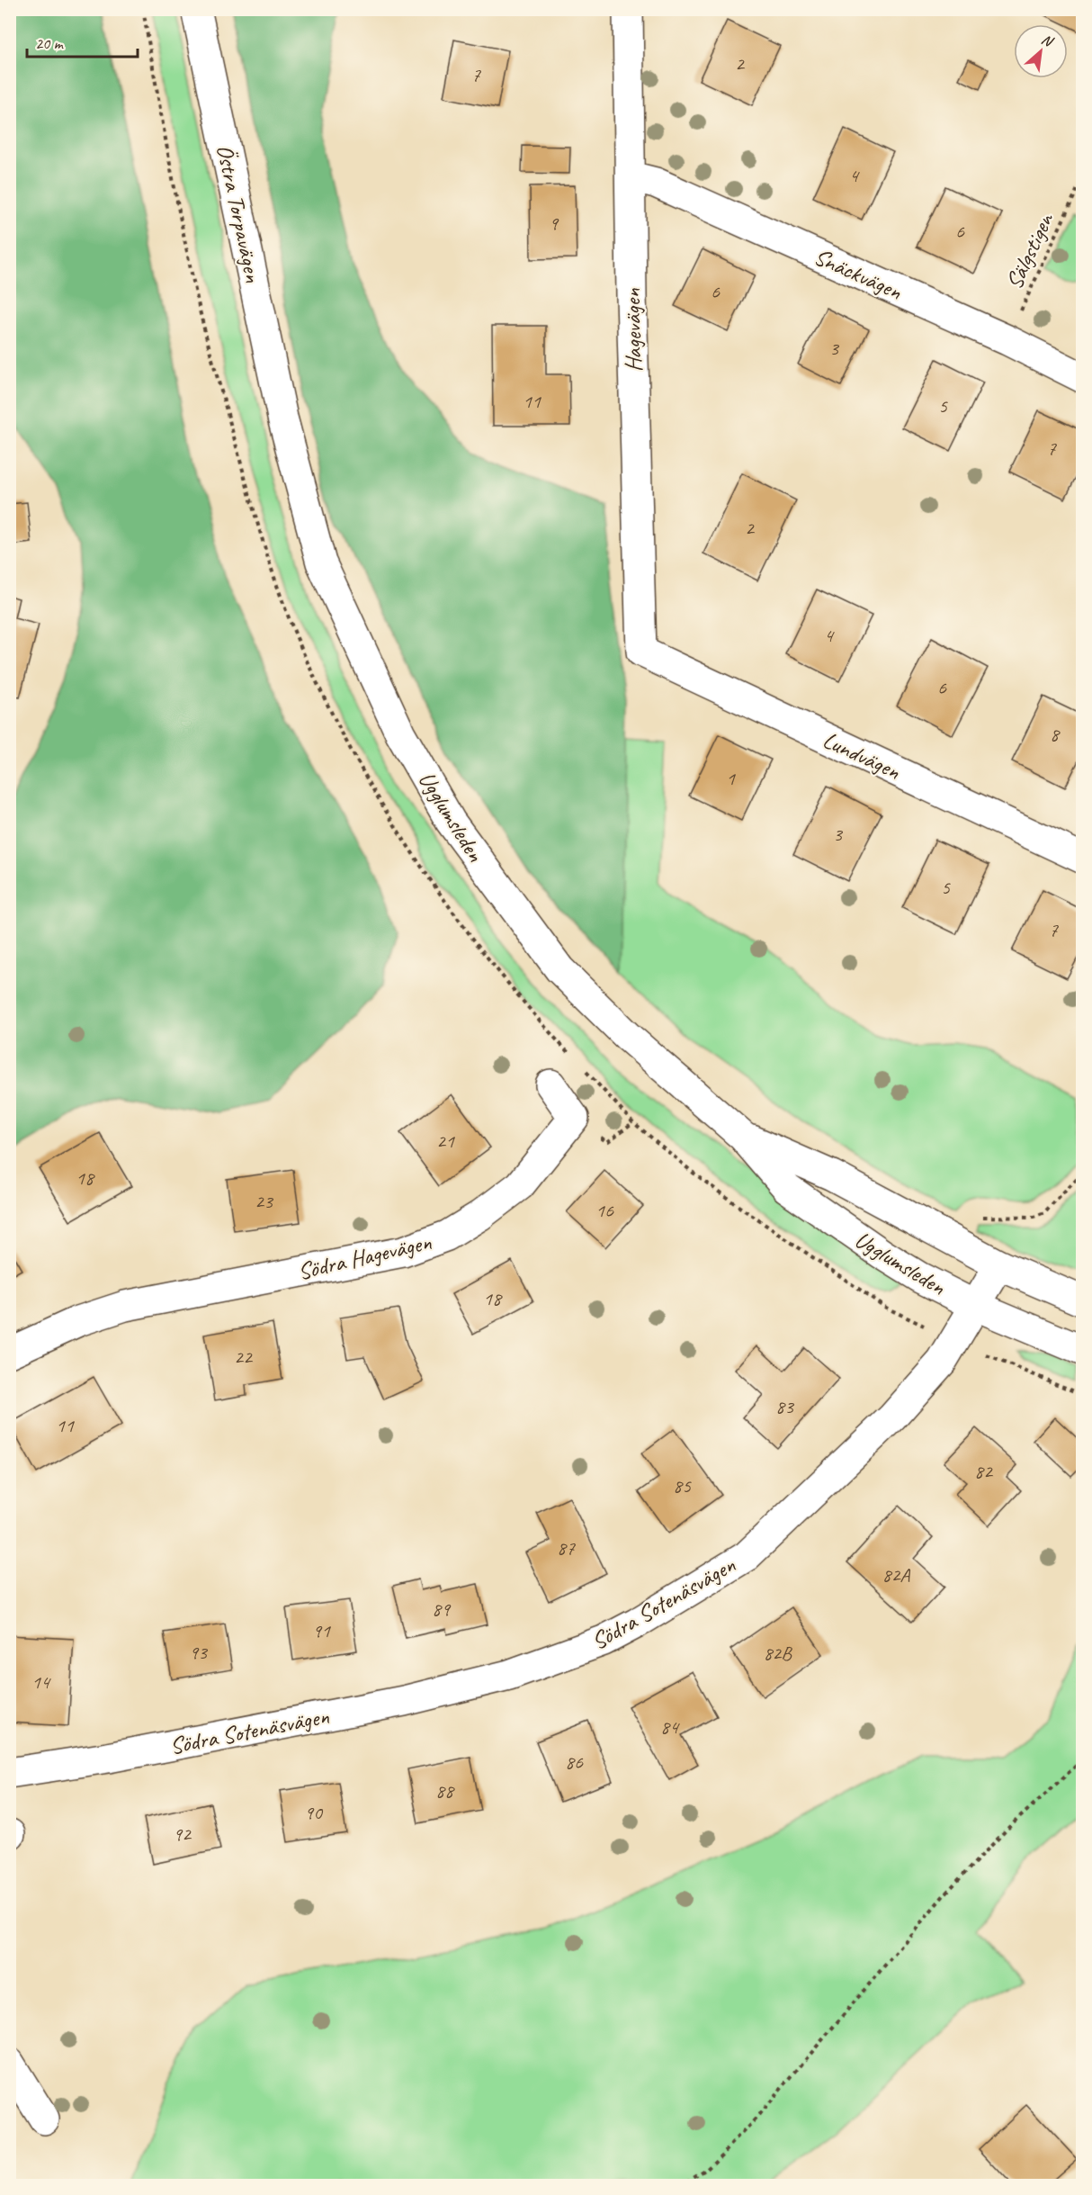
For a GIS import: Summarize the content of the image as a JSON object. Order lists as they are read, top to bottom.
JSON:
{
  "streets": {
    "street": [
      "Östra Torpavägen",
      "Snäckvägen",
      "Hagevägen",
      "Lundvägen",
      "Ugglumsleden",
      "Södra Hagevägen",
      "Södra Sotenäsvägen"
    ],
    "path": ["Sälgstigen"]
  },
  "crossings": [
    ["Östra Torpavägen", "Ugglumsleden"],
    ["Sälgstigen", "Snäckvägen"],
    ["Snäckvägen", "Hagevägen"],
    ["Hagevägen", "Lundvägen"],
    ["Ugglumsleden", "Södra Sotenäsvägen"]
  ],
  "house_numbers": [
    "2",
    "7",
    "4",
    "9",
    "6",
    "6",
    "3",
    "11",
    "5",
    "7",
    "2",
    "4",
    "6",
    "8",
    "1",
    "3",
    "5",
    "7",
    "21",
    "18",
    "23",
    "16",
    "18",
    "22",
    "83",
    "11",
    "82",
    "85",
    "87",
    "82A",
    "89",
    "91",
    "93",
    "82B",
    "14",
    "84",
    "86",
    "88",
    "90",
    "92"
  ],
  "scale_bar": "20 m",
  "north": "top right"
}
